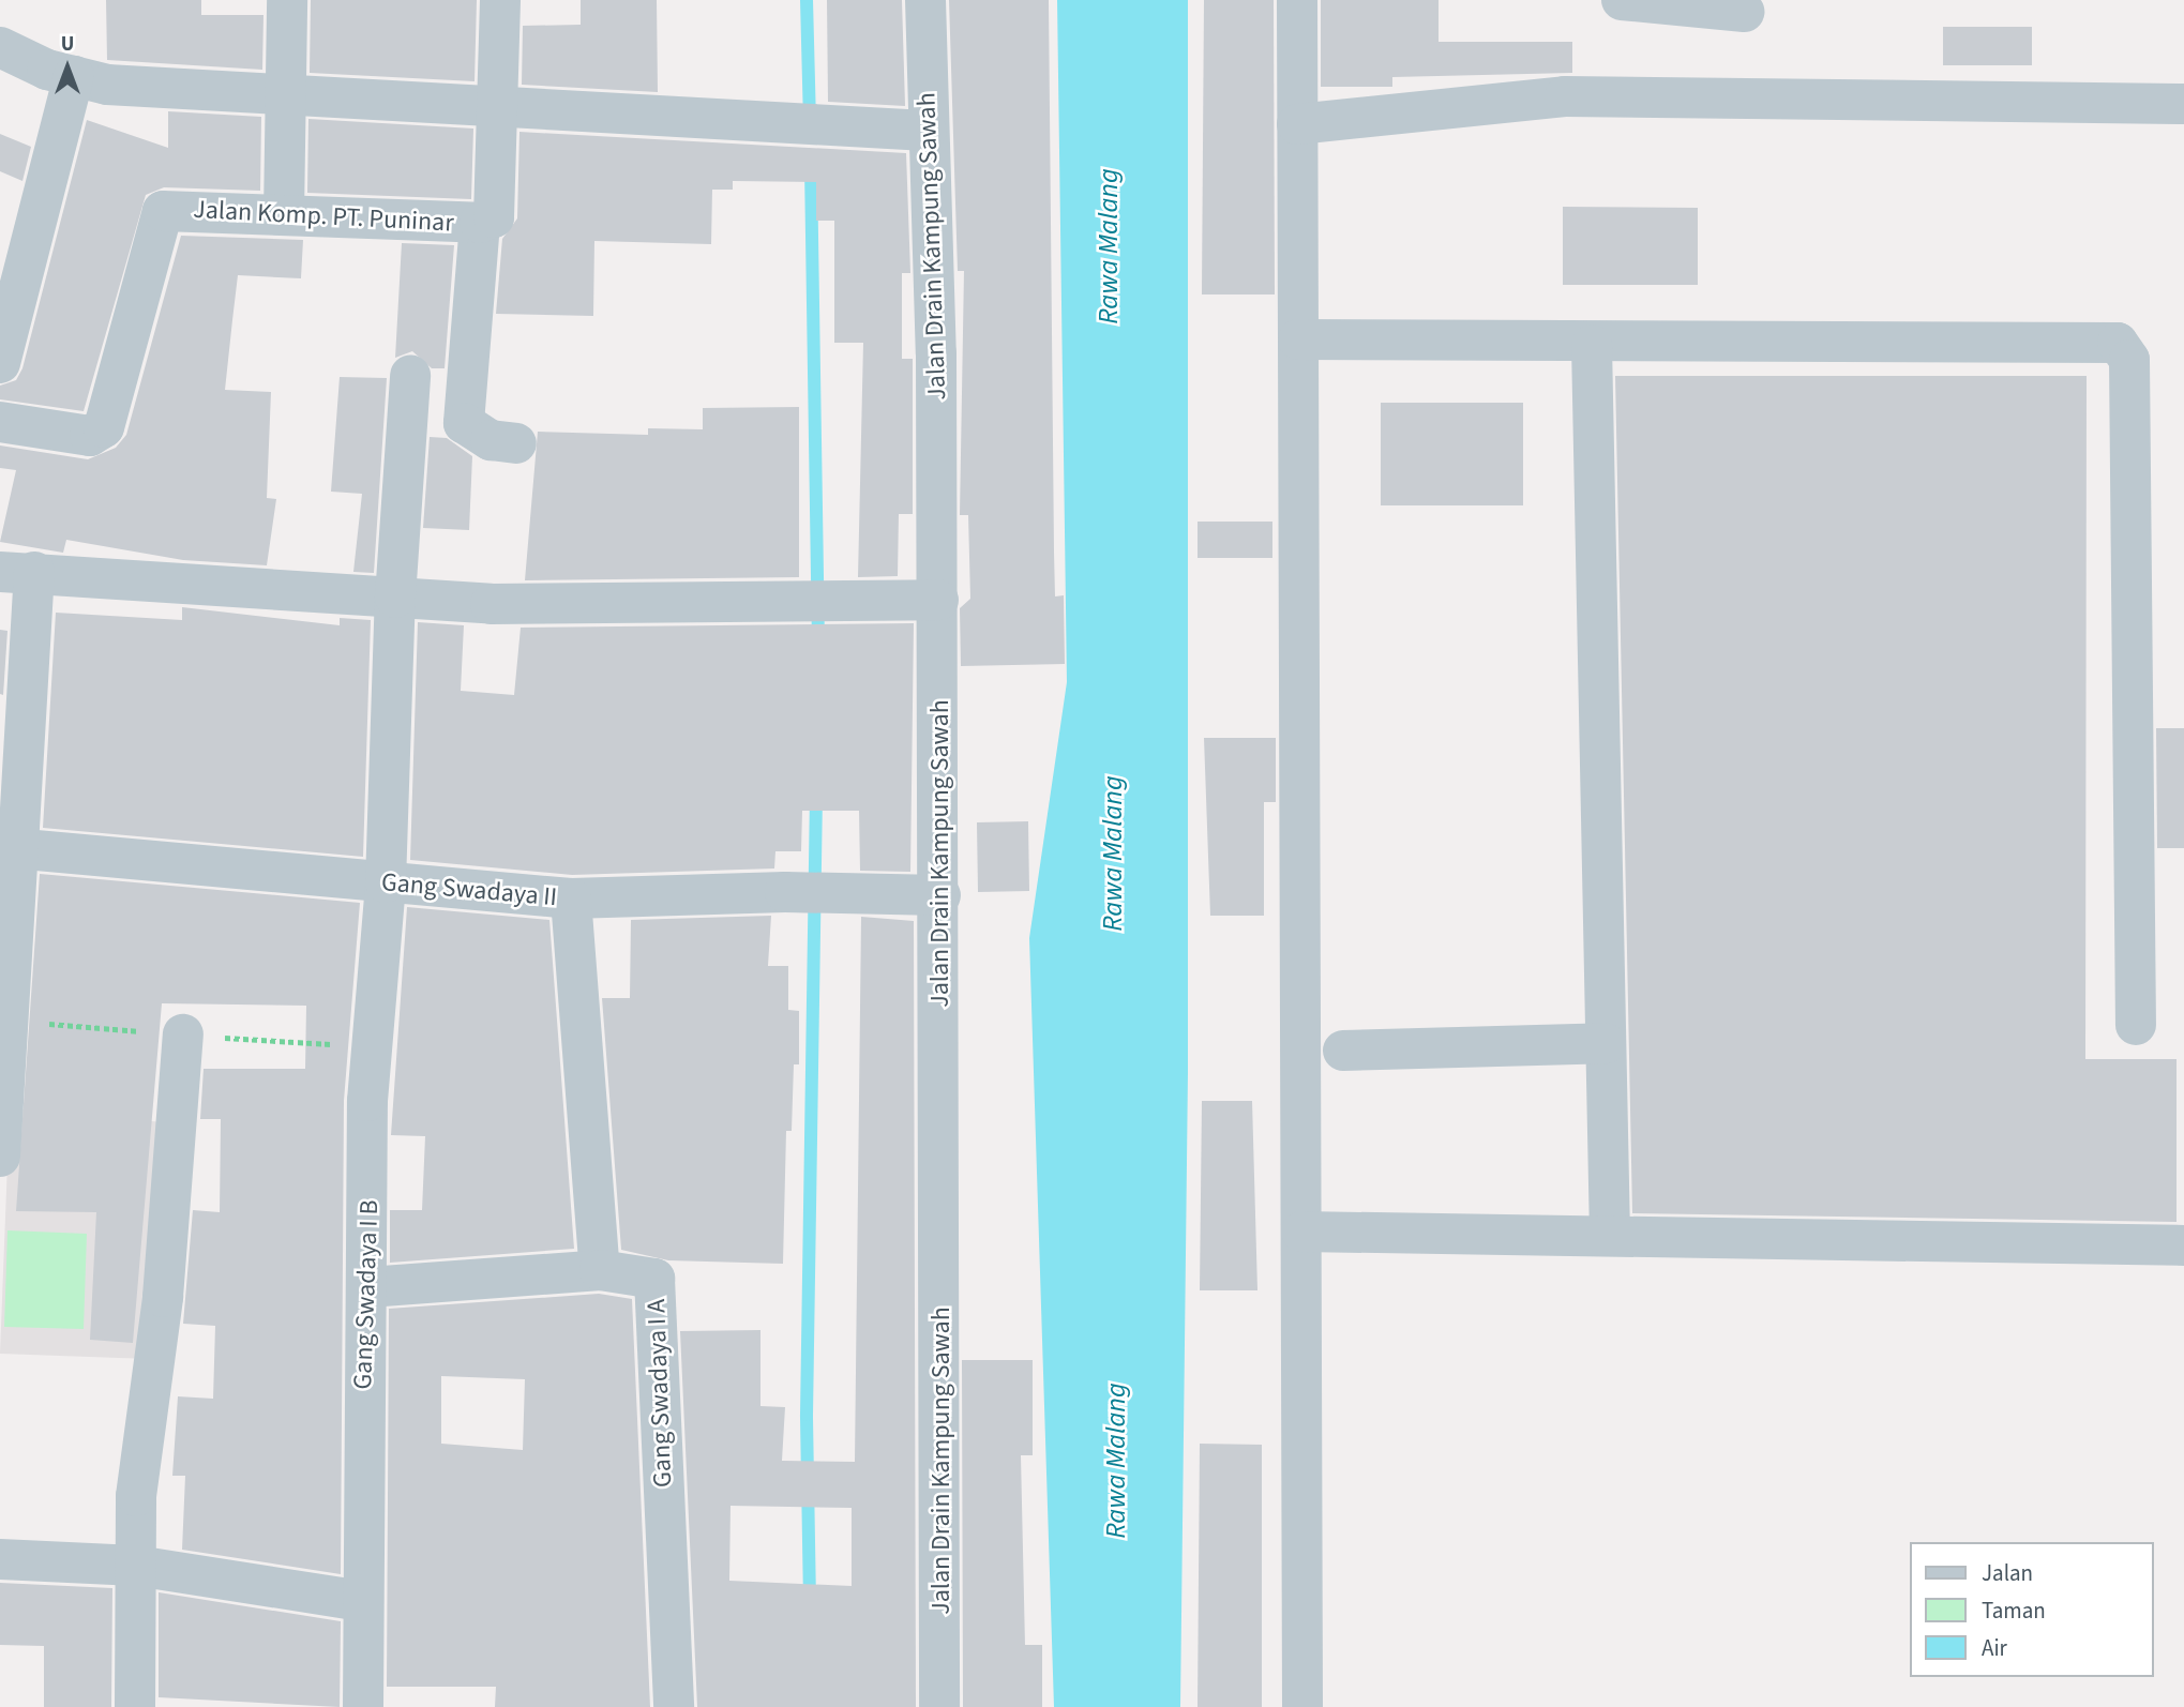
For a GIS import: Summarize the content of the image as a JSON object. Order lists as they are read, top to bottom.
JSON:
{
  "streets": {
    "street": [
      "Jalan Komp. PT. Puninar",
      "Jalan Drain Kampung Sawah",
      "Gang Swadaya II",
      "Gang Swadaya I B",
      "Gang Swadaya I A"
    ]
  },
  "crossings": [
    ["Jalan Drain Kampung Sawah", "Gang Swadaya II"],
    ["Gang Swadaya II", "Gang Swadaya I B"],
    ["Gang Swadaya I B", "Gang Swadaya I A"]
  ],
  "water": ["Rawa Malang"],
  "legend": ["Jalan", "Taman", "Air"],
  "north": "top"
}
